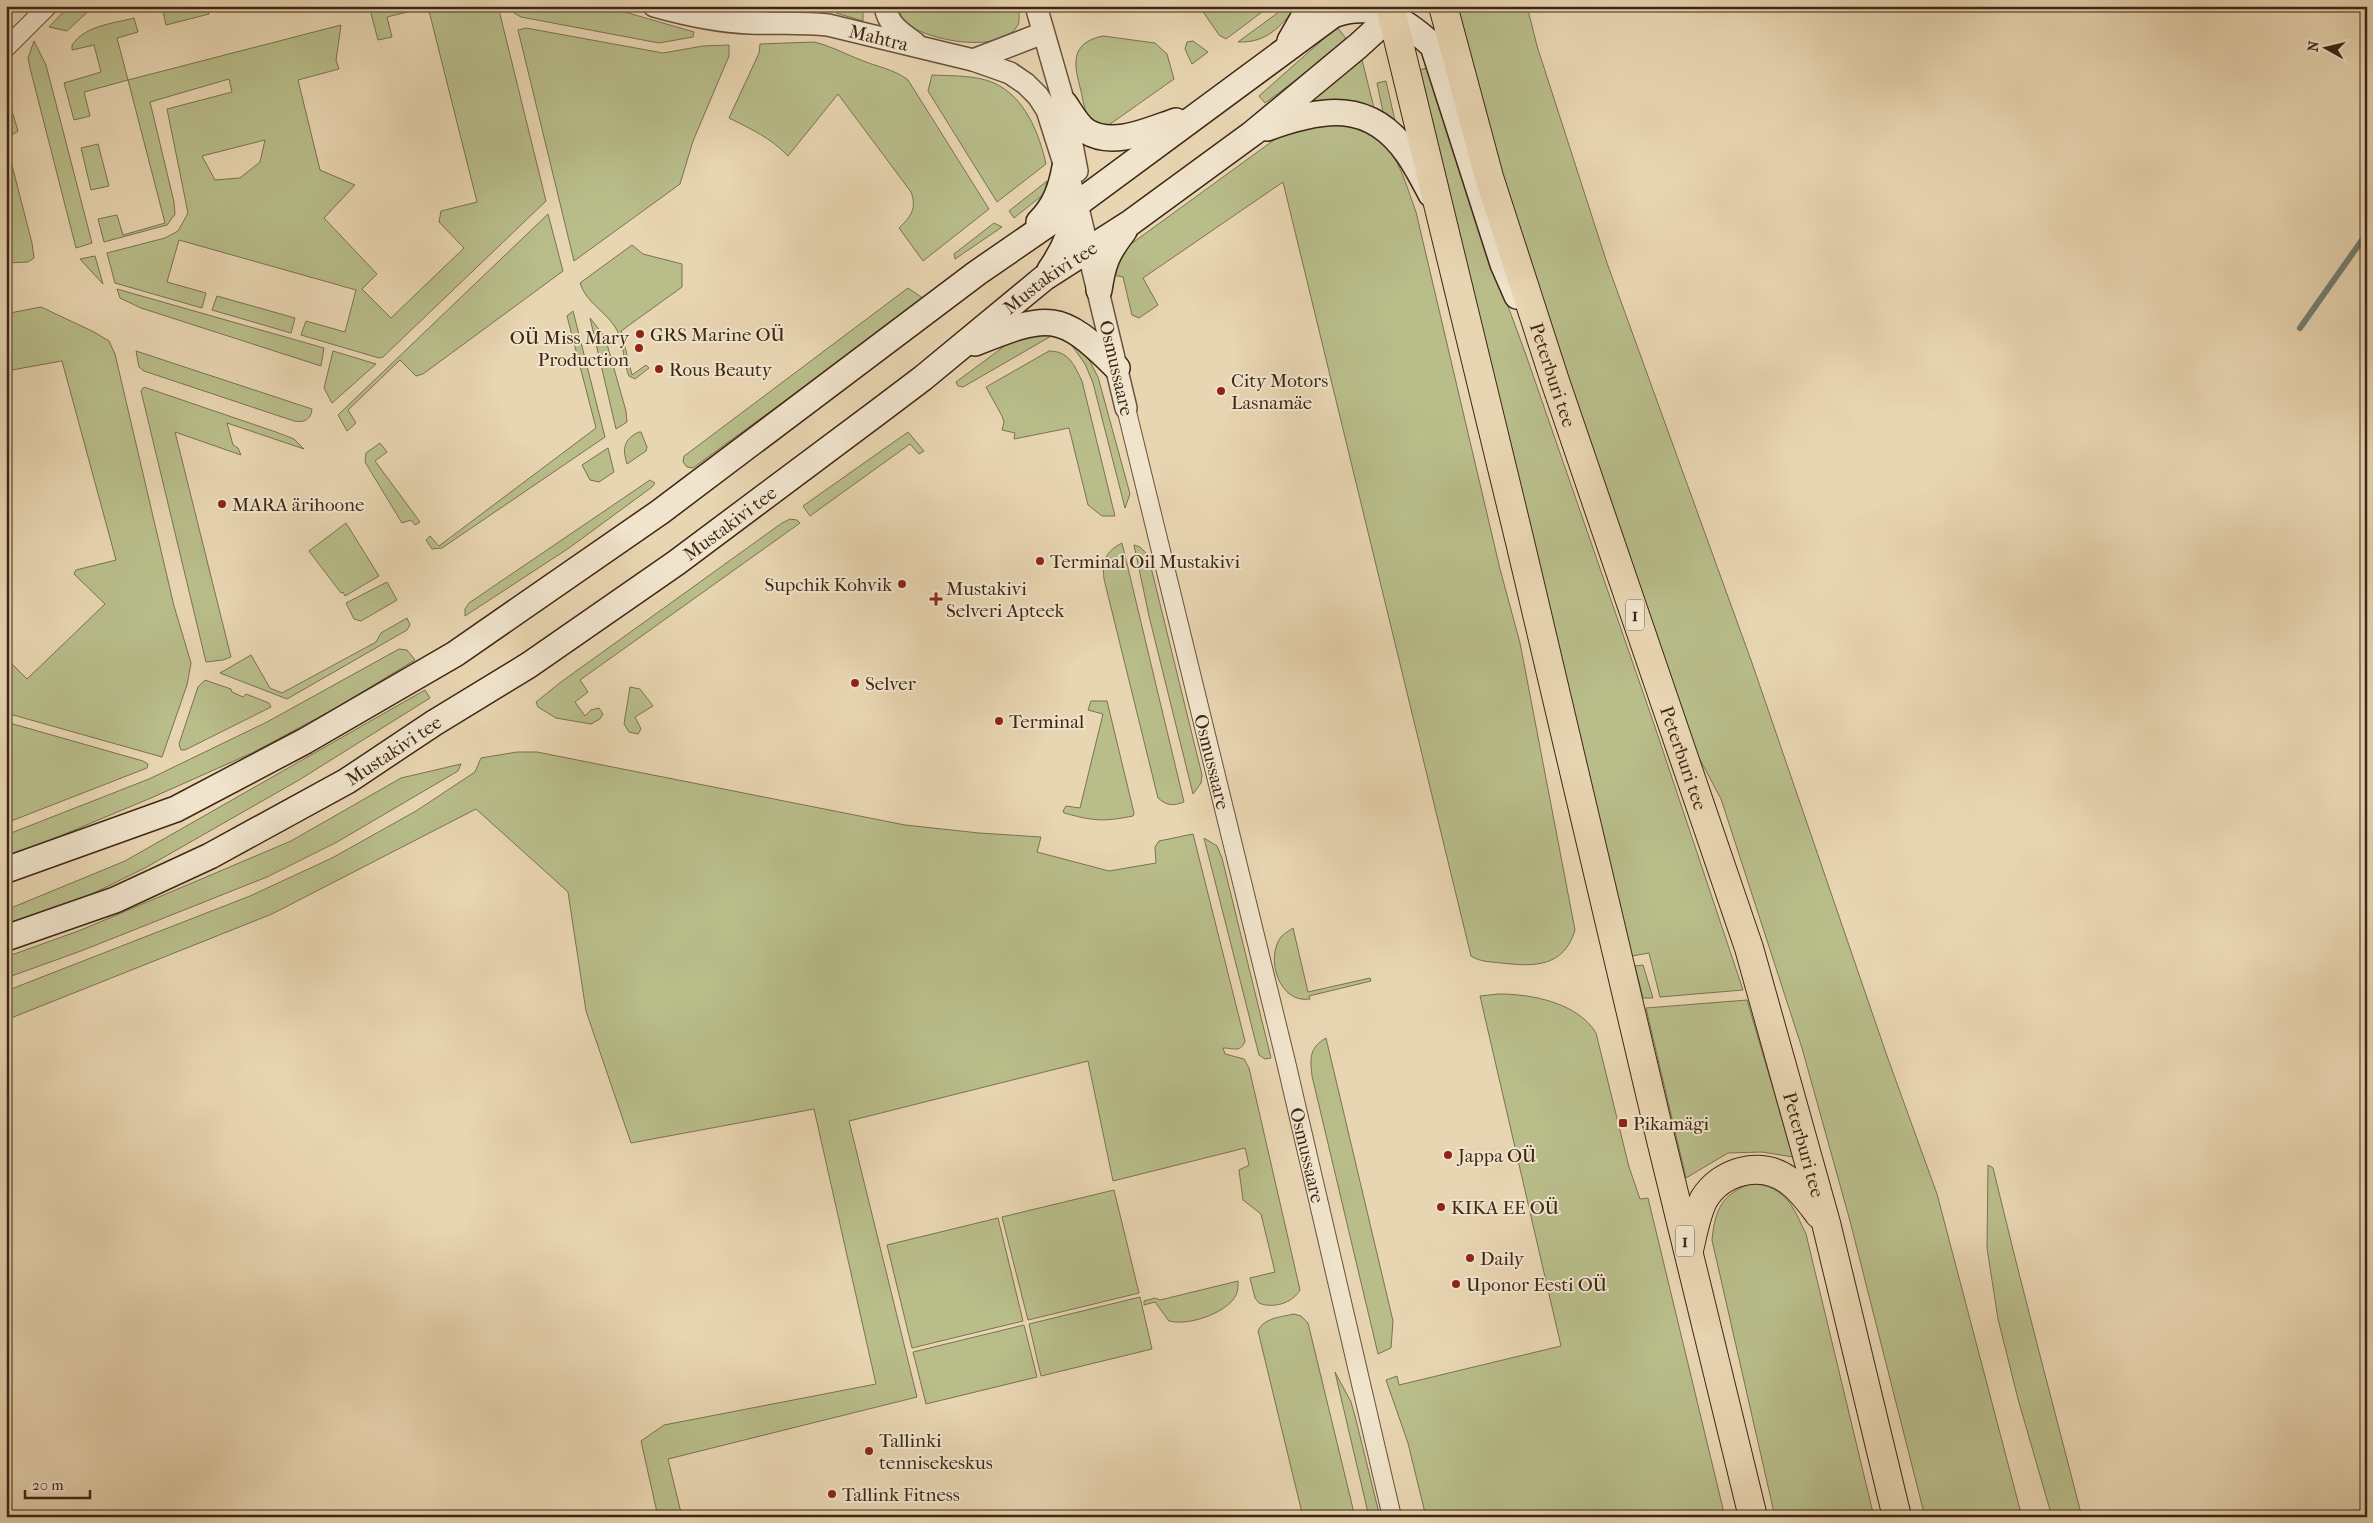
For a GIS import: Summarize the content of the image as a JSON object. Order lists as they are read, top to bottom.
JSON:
{
  "streets": {
    "highway": ["Peterburi tee", "1"],
    "main road": ["Mustakivi tee"],
    "street": ["Mahtra", "Osmussaare"]
  },
  "crossings": [
    ["Mustakivi tee", "Osmussaare"],
    ["Mustakivi tee", "1"]
  ],
  "places": {
    "other": [
      "GRS Marine OÜ",
      "OÜ Miss Mary Production",
      "Rous Beauty",
      "City Motors Lasnamäe",
      "MARA ärihoone",
      "Terminal Oil Mustakivi",
      "Supchik Kohvik",
      "Selver",
      "Terminal",
      "Jappa OÜ",
      "KIKA EE OÜ",
      "Daily",
      "Uponor Eesti OÜ",
      "Tallinki tennisekeskus",
      "Tallink Fitness"
    ],
    "health": ["Mustakivi Selveri Apteek"],
    "transit": ["Pikamägi"]
  },
  "scale_bar": "20 m",
  "north": "left"
}
